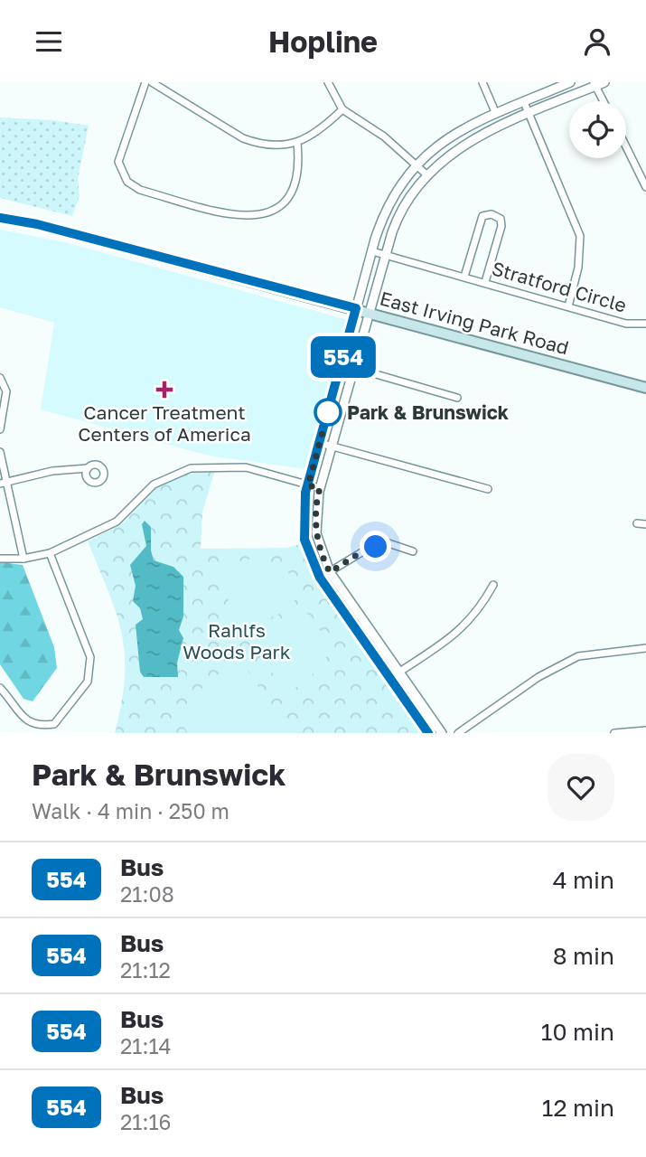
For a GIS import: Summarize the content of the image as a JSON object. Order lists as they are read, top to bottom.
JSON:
{
  "streets": {
    "main road": ["East Irving Park Road"],
    "street": ["Stratford Circle"]
  },
  "parks": ["Rahlfs Woods Park"],
  "places": {
    "health": ["Cancer Treatment Centers of America"],
    "other": ["Park & Brunswick"]
  },
  "lines": ["bus line 554"],
  "page": {
    "header": "Hopline",
    "on_map": "554",
    "heading": ["Park & Brunswick", "Walk · 4 min · 250 m"],
    "list": [
      {
        "mark": "554",
        "name": "Bus",
        "note": "21:08",
        "value": "4 min"
      },
      {
        "mark": "554",
        "name": "Bus",
        "note": "21:12",
        "value": "8 min"
      },
      {
        "mark": "554",
        "name": "Bus",
        "note": "21:14",
        "value": "10 min"
      },
      {
        "mark": "554",
        "name": "Bus",
        "note": "21:16",
        "value": "12 min"
      }
    ]
  }
}
